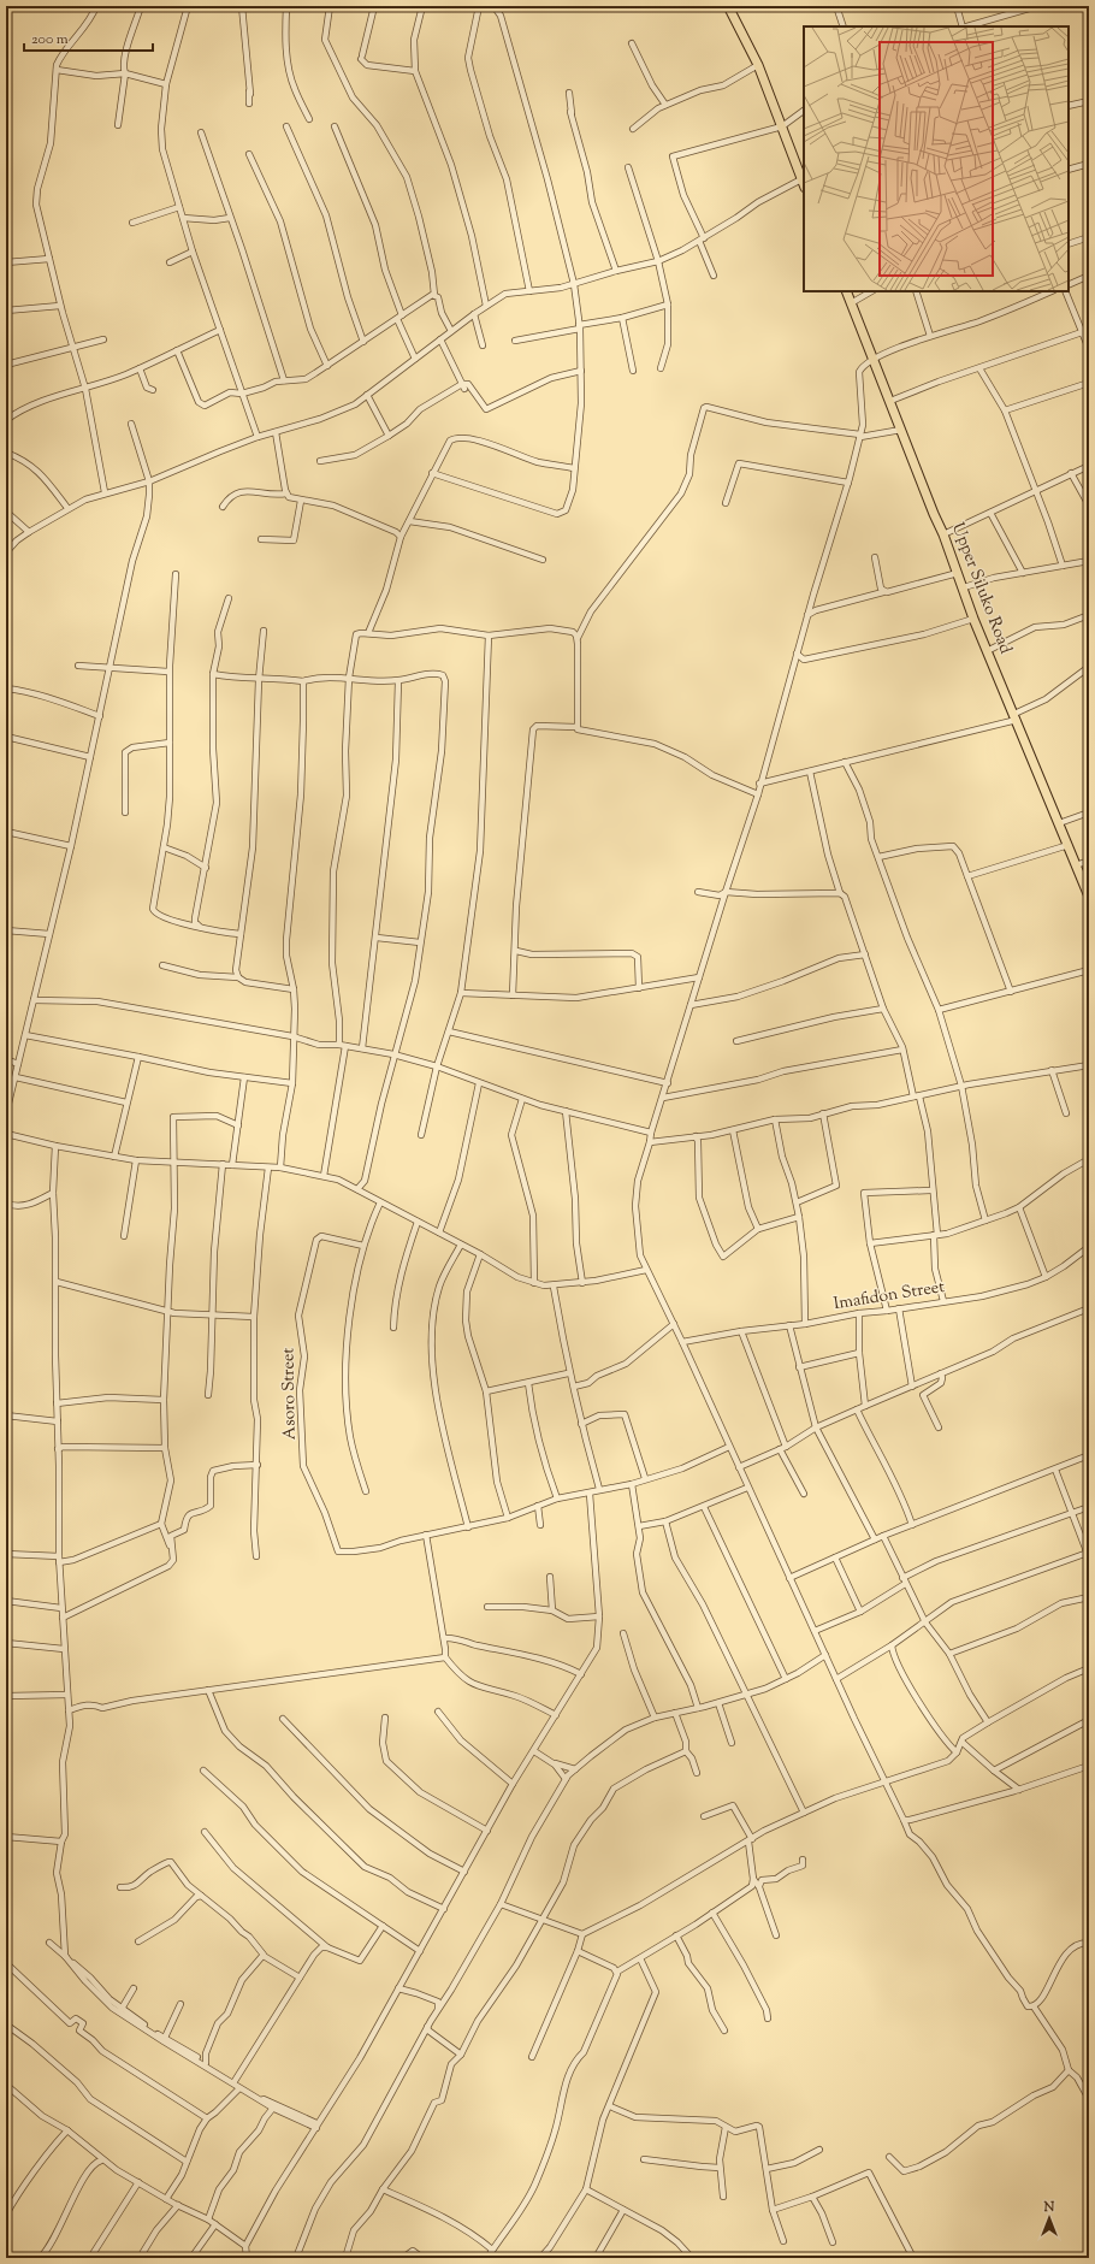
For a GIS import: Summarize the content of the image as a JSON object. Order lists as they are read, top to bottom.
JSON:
{
  "streets": {
    "main road": ["Upper Siluko Road"],
    "street": ["Imafidon Street", "Asoro Street"]
  },
  "scale_bar": "200 m",
  "north": "top"
}
